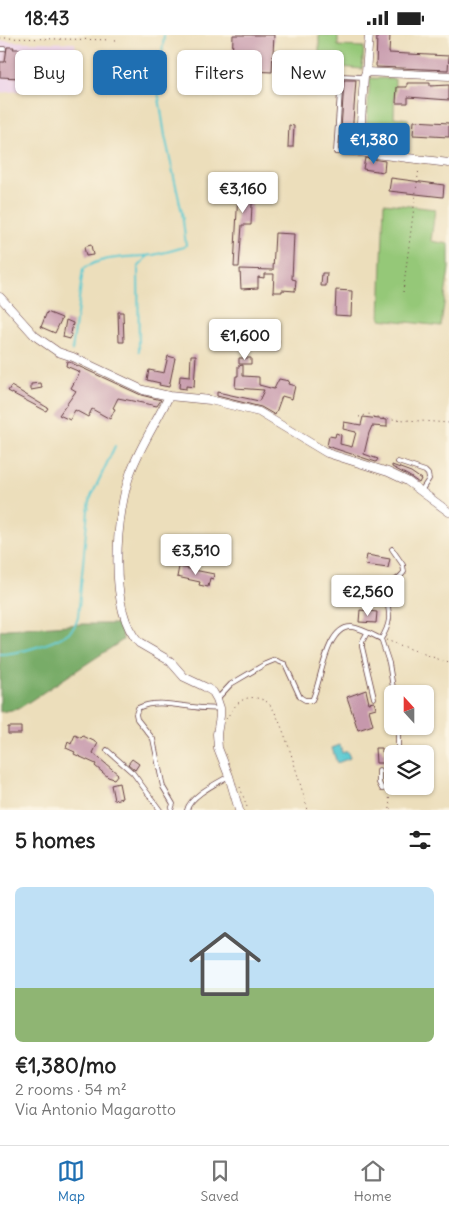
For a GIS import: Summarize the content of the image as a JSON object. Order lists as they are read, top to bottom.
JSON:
{
  "north": "top",
  "page": {
    "status": "18:43",
    "chip": [
      "Buy",
      "Rent",
      "Filters",
      "New"
    ],
    "price": [
      "€1,380",
      "€3,160",
      "€1,600",
      "€3,510",
      "€2,560"
    ],
    "heading": "5 homes",
    "list": [
      {
        "name": "€1,380/mo",
        "note": "2 rooms · 54 m² · Via Antonio Magarotto"
      }
    ],
    "tabs": ["Map", "Saved", "Home"]
  }
}
